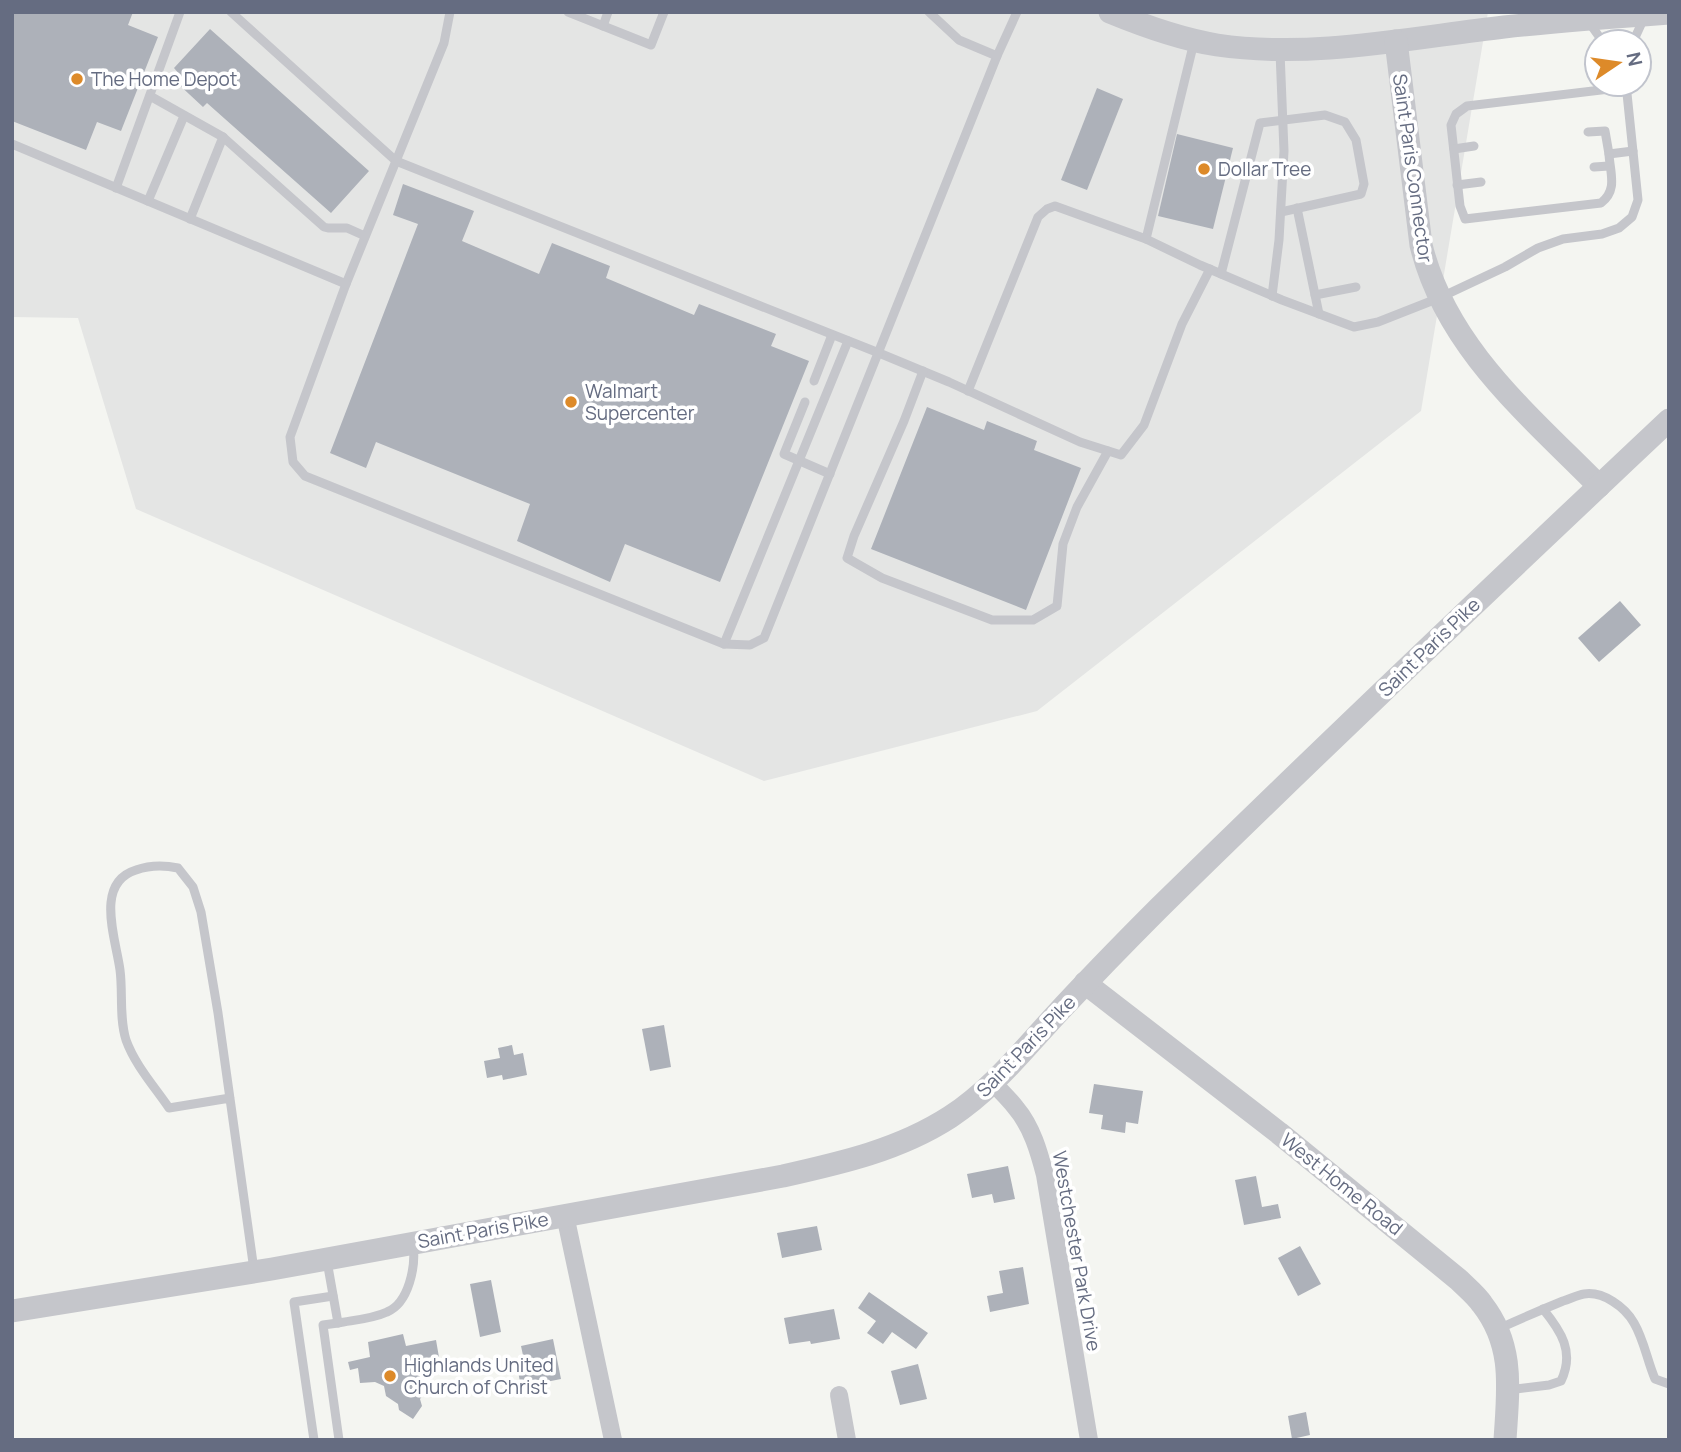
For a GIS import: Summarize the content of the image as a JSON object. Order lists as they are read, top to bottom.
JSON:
{
  "streets": {
    "street": [
      "Saint Paris Connector",
      "Saint Paris Pike",
      "West Home Road",
      "Westchester Park Drive"
    ]
  },
  "crossings": [
    ["Saint Paris Connector", "Saint Paris Pike"],
    ["Saint Paris Pike", "West Home Road"],
    ["Saint Paris Pike", "Westchester Park Drive"]
  ],
  "places": [
    "The Home Depot",
    "Dollar Tree",
    "Walmart Supercenter",
    "Highlands United Church of Christ"
  ],
  "north": "right"
}
